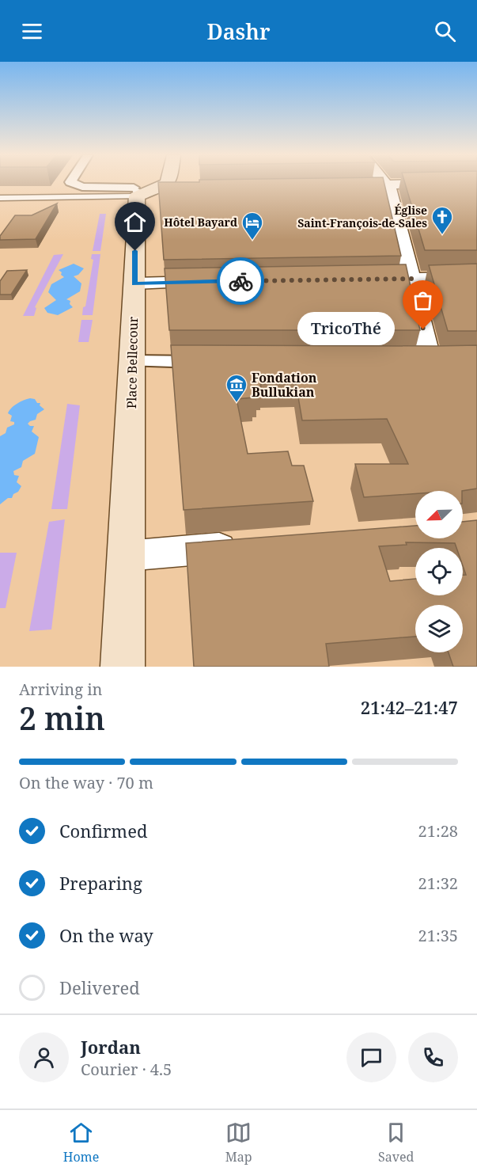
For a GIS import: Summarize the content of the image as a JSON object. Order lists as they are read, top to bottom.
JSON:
{
  "streets": {
    "main road": ["Place Bellecour"]
  },
  "places": {
    "church": ["Église Saint-François-de-Sales"],
    "hotel": ["Hôtel Bayard"],
    "other": ["TricoThé"],
    "museum": ["Fondation Bullukian"]
  },
  "north": "bottom left",
  "page": {
    "header": "Dashr",
    "bubble": "TricoThé",
    "heading": ["2 min", "Arriving in", "21:42–21:47"],
    "panel": ["Jordan", "Courier · 4.5"],
    "bar": "On the way · 70 m",
    "list": [
      ["Confirmed", "21:28"],
      ["Preparing", "21:32"],
      ["On the way", "21:35"],
      "Delivered"
    ],
    "tabs": ["Home", "Map", "Saved"]
  }
}
